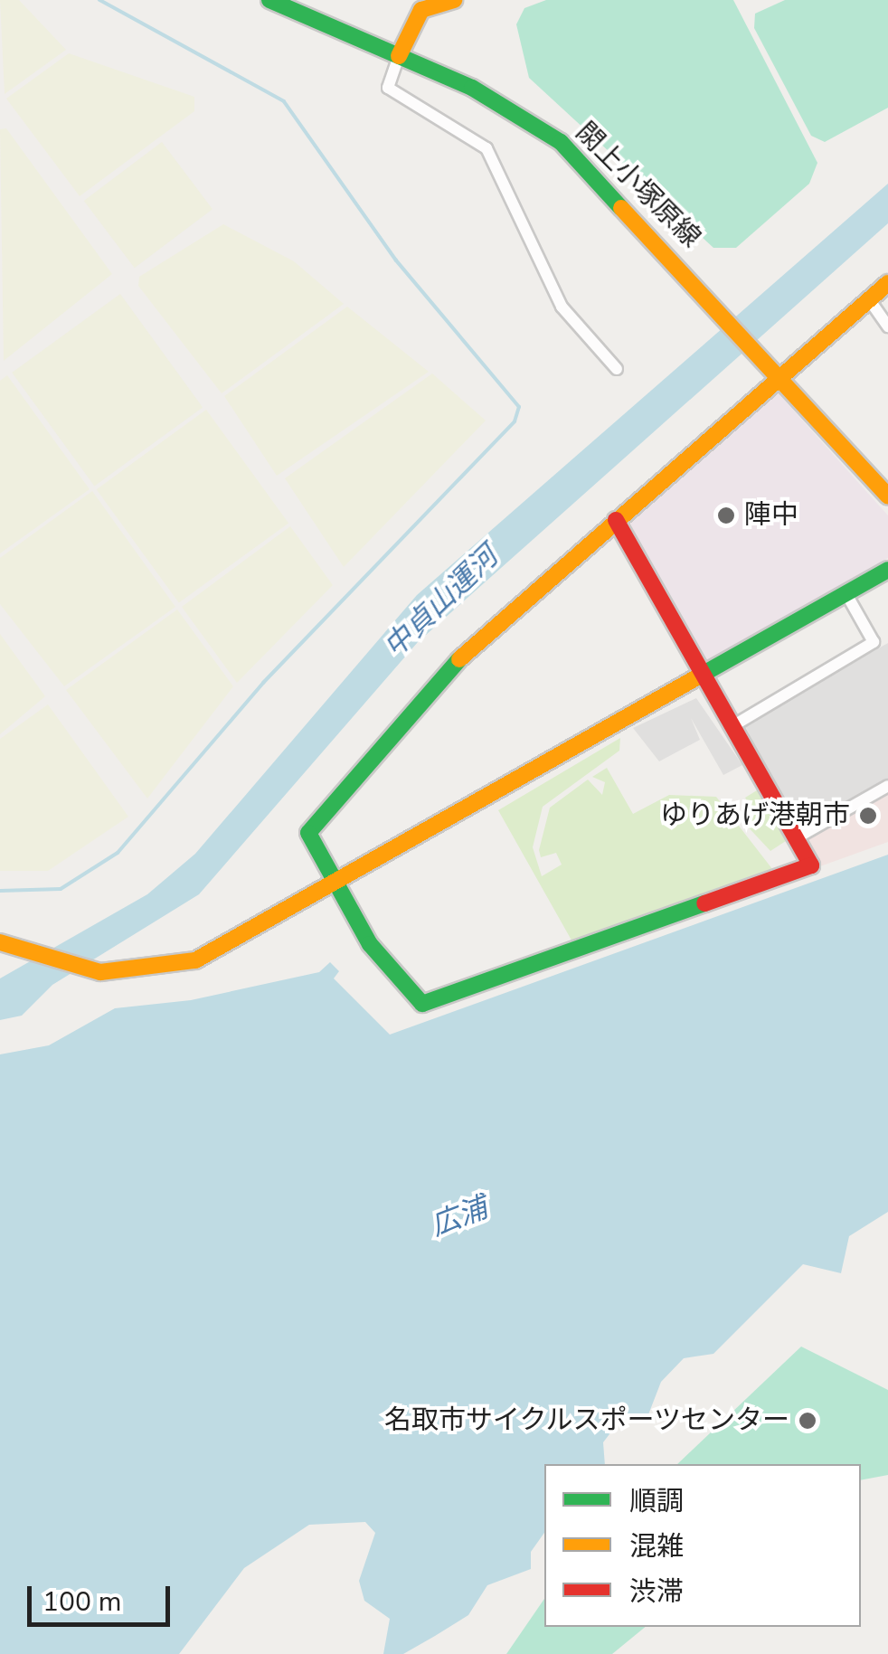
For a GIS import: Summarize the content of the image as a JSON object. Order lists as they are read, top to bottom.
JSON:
{
  "streets": {
    "street": ["閖上小塚原線"]
  },
  "water": ["中貞山運河", "広浦"],
  "places": ["陣中", "ゆりあげ港朝市", "名取市サイクルスポーツセンター"],
  "legend": ["順調", "混雑", "渋滞"],
  "scale_bar": "100 m"
}
